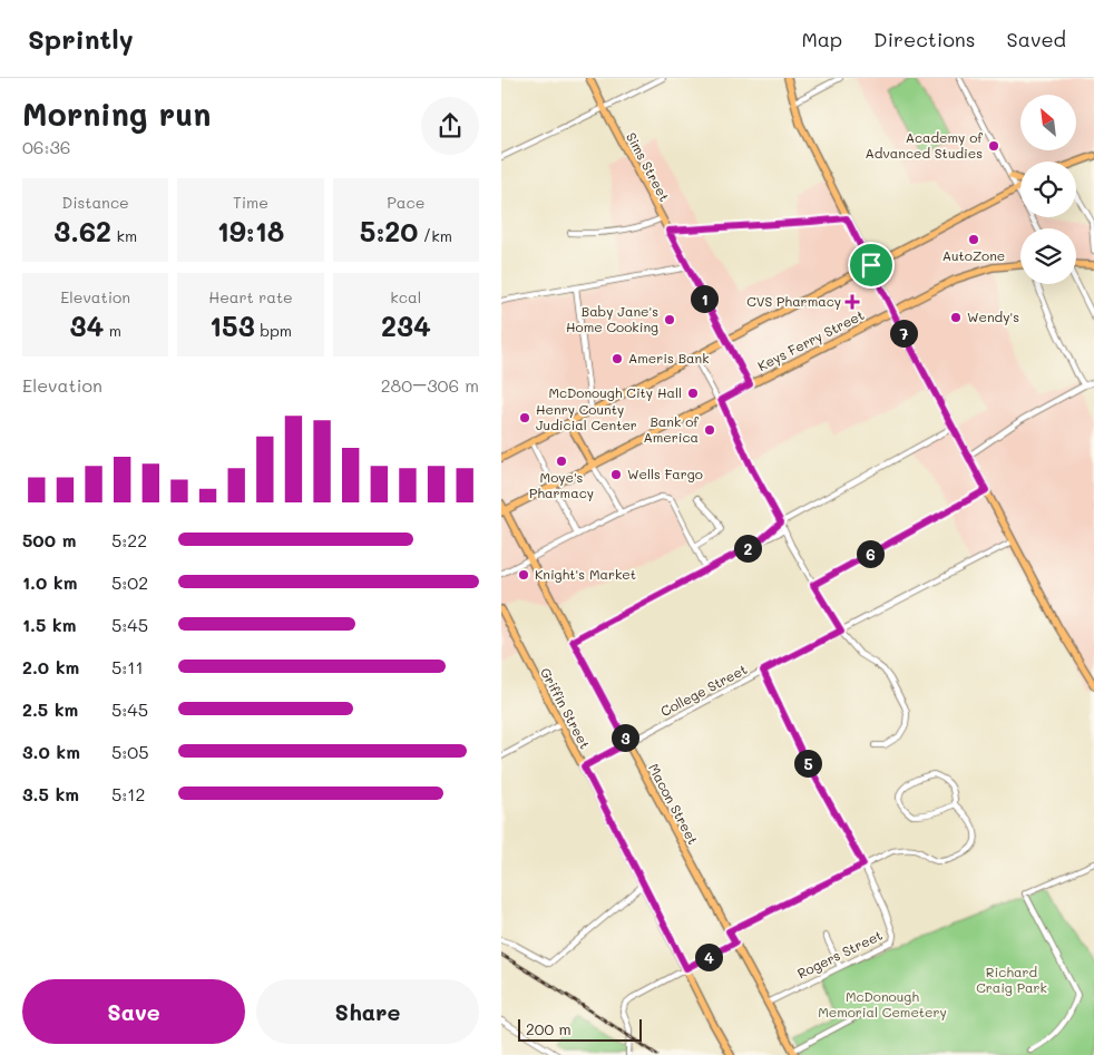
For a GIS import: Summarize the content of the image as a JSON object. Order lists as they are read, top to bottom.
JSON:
{
  "streets": {
    "main road": [
      "Sims Street",
      "Keys Ferry Street",
      "Griffin Street",
      "Macon Street"
    ],
    "street": ["College Street", "Rogers Street"]
  },
  "crossings": [
    ["Sims Street", "Keys Ferry Street"],
    ["Keys Ferry Street", "Macon Street"],
    ["College Street", "Griffin Street"],
    ["College Street", "Macon Street"],
    ["College Street", "Rogers Street"],
    ["Macon Street", "Rogers Street"]
  ],
  "parks": ["Richard Craig Park", "McDonough Memorial Cemetery"],
  "places": {
    "other": [
      "Academy of Advanced Studies",
      "AutoZone",
      "Wendy's",
      "Baby Jane's Home Cooking",
      "Ameris Bank",
      "McDonough City Hall",
      "Henry County Judicial Center",
      "Bank of America",
      "Moye's Pharmacy",
      "Wells Fargo",
      "Knight's Market"
    ],
    "health": ["CVS Pharmacy"]
  },
  "scale_bar": "200 m",
  "north": "top left",
  "page": {
    "header": "Sprintly",
    "nav": ["Map", "Directions", "Saved"],
    "heading": ["Morning run", "06:36"],
    "stats": [
      ["Distance", "3.62 km"],
      ["Time", "19:18"],
      ["Pace", "5:20 /km"],
      ["Elevation", "34 m"],
      ["Heart rate", "153 bpm"],
      ["kcal", "234"]
    ],
    "pins": [
      "1",
      "7",
      "2",
      "6",
      "3",
      "5",
      "4"
    ],
    "chart": ["Elevation", "280–306 m"],
    "list": [
      {
        "name": "500 m",
        "note": "5:22"
      },
      {
        "name": "1.0 km",
        "note": "5:02"
      },
      {
        "name": "1.5 km",
        "note": "5:45"
      },
      {
        "name": "2.0 km",
        "note": "5:11"
      },
      {
        "name": "2.5 km",
        "note": "5:45"
      },
      {
        "name": "3.0 km",
        "note": "5:05"
      },
      {
        "name": "3.5 km",
        "note": "5:12"
      }
    ],
    "buttons": ["Save", "Share"],
    "scale": "200 m"
  }
}
